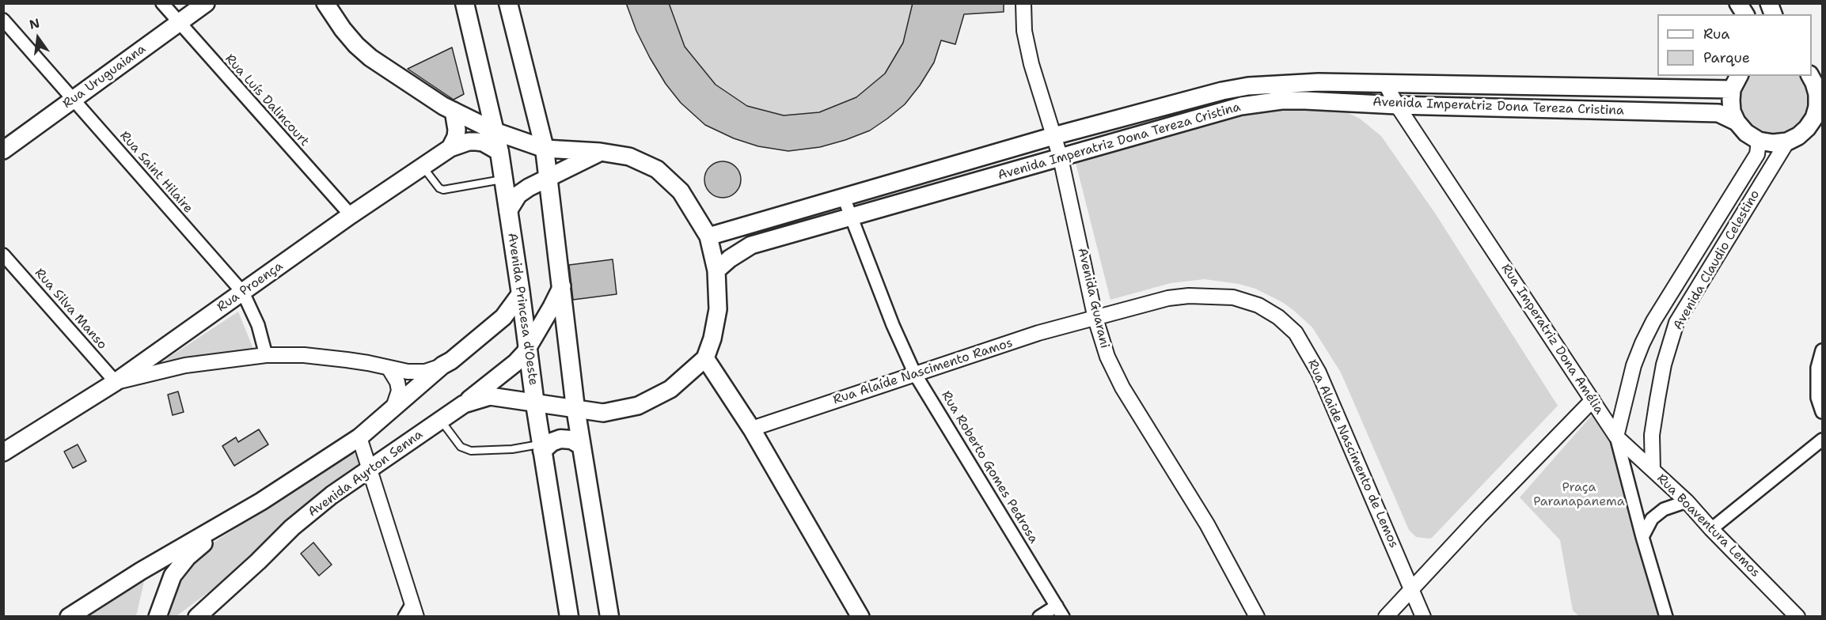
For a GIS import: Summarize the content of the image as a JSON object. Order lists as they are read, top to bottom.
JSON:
{
  "streets": {
    "main road": [
      "Rua Uruguaiana",
      "Avenida Imperatriz Dona Tereza Cristina",
      "Rua Proença",
      "Avenida Princesa d'Oeste",
      "Avenida Ayrton Senna"
    ],
    "street": [
      "Rua Luís Dalincourt",
      "Rua Saint Hilaire",
      "Avenida Claudio Celestino",
      "Avenida Guarani",
      "Rua Silva Manso",
      "Rua Imperatriz Dona Amélia",
      "Rua Alaíde Nascimento Ramos",
      "Rua Alaide Nascimento de Lemos",
      "Rua Roberto Gomes Pedrosa",
      "Rua Boaventura Lemos"
    ]
  },
  "crossings": [
    ["Rua Uruguaiana", "Rua Luís Dalincourt"],
    ["Rua Uruguaiana", "Rua Saint Hilaire"],
    ["Rua Luís Dalincourt", "Rua Proença"],
    ["Avenida Imperatriz Dona Tereza Cristina", "Avenida Guarani"],
    ["Avenida Imperatriz Dona Tereza Cristina", "Rua Imperatriz Dona Amélia"],
    ["Avenida Imperatriz Dona Tereza Cristina", "Rua Roberto Gomes Pedrosa"],
    ["Rua Saint Hilaire", "Rua Proença"],
    ["Avenida Claudio Celestino", "Rua Imperatriz Dona Amélia"],
    ["Avenida Claudio Celestino", "Rua Boaventura Lemos"],
    ["Rua Proença", "Rua Silva Manso"],
    ["Rua Proença", "Avenida Princesa d'Oeste"],
    ["Avenida Guarani", "Rua Alaíde Nascimento Ramos"],
    ["Avenida Guarani", "Rua Alaide Nascimento de Lemos"],
    ["Avenida Princesa d'Oeste", "Avenida Ayrton Senna"],
    ["Rua Imperatriz Dona Amélia", "Rua Boaventura Lemos"],
    ["Rua Alaíde Nascimento Ramos", "Rua Alaide Nascimento de Lemos"],
    ["Rua Alaíde Nascimento Ramos", "Rua Roberto Gomes Pedrosa"]
  ],
  "parks": ["Praça Paranapanema"],
  "legend": ["Rua", "Parque"],
  "north": "top"
}
